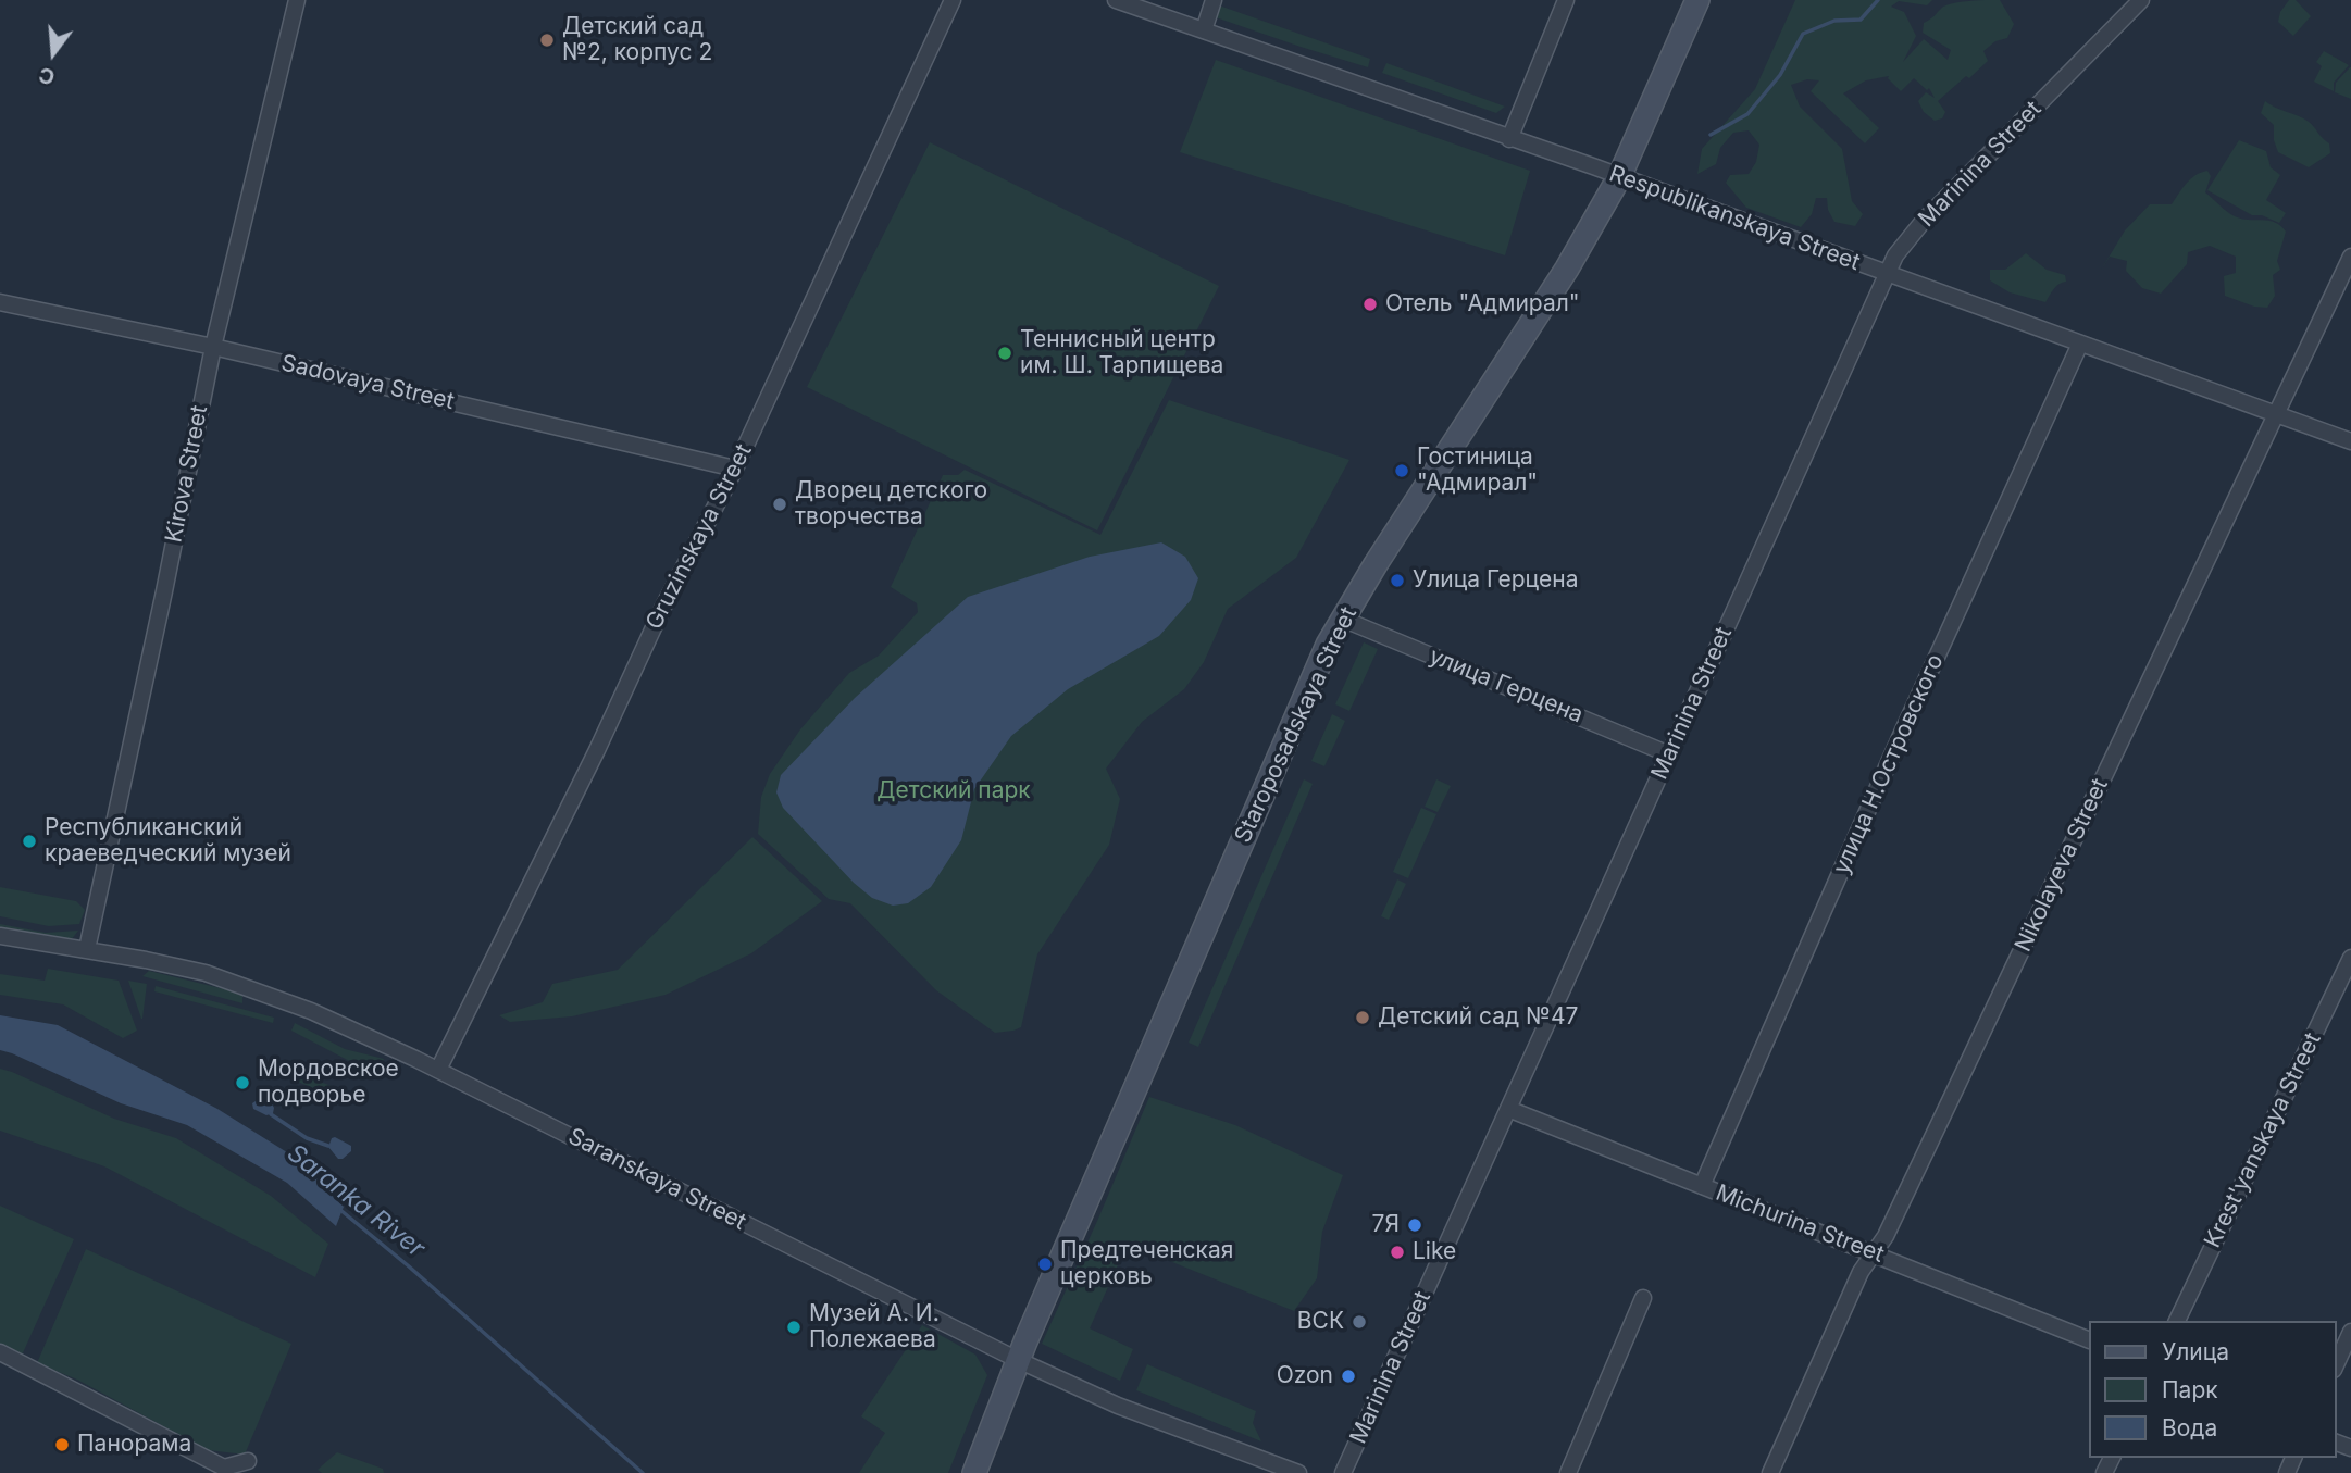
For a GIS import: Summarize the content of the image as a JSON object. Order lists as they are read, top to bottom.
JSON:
{
  "streets": {
    "main road": ["Staroposadskaya Street"],
    "street": [
      "Marinina Street",
      "Respublikanskaya Street",
      "Sadovaya Street",
      "Kirova Street",
      "Gruzinskaya Street",
      "улица Герцена",
      "улица Н.Островского",
      "Nikolayeva Street",
      "Krest'yanskaya Street",
      "Saranskaya Street",
      "Michurina Street"
    ]
  },
  "crossings": [
    ["Marinina Street", "Respublikanskaya Street"],
    ["Marinina Street", "улица Герцена"],
    ["Marinina Street", "Michurina Street"],
    ["Respublikanskaya Street", "Staroposadskaya Street"],
    ["Respublikanskaya Street", "улица Н.Островского"],
    ["Respublikanskaya Street", "Nikolayeva Street"],
    ["Sadovaya Street", "Kirova Street"],
    ["Sadovaya Street", "Gruzinskaya Street"],
    ["Kirova Street", "Saranskaya Street"],
    ["Gruzinskaya Street", "Saranskaya Street"],
    ["улица Герцена", "Staroposadskaya Street"],
    ["Staroposadskaya Street", "Saranskaya Street"],
    ["улица Н.Островского", "Michurina Street"],
    ["Nikolayeva Street", "Michurina Street"]
  ],
  "water": ["Saranka River"],
  "parks": ["Детский парк"],
  "places": [
    "Детский сад №2, корпус 2",
    "Отель \"Адмирал\"",
    "Теннисный центр им. Ш. Тарпищева",
    "Гостиница \"Адмирал\"",
    "Дворец детского творчества",
    "Улица Герцена",
    "Республиканский краеведческий музей",
    "Детский сад №47",
    "Мордовское подворье",
    "7Я",
    "Like",
    "Предтеченская церковь",
    "ВСК",
    "Музей А. И. Полежаева",
    "Ozon",
    "Панорама"
  ],
  "legend": ["Улица", "Парк", "Вода"],
  "north": "bottom"
}
